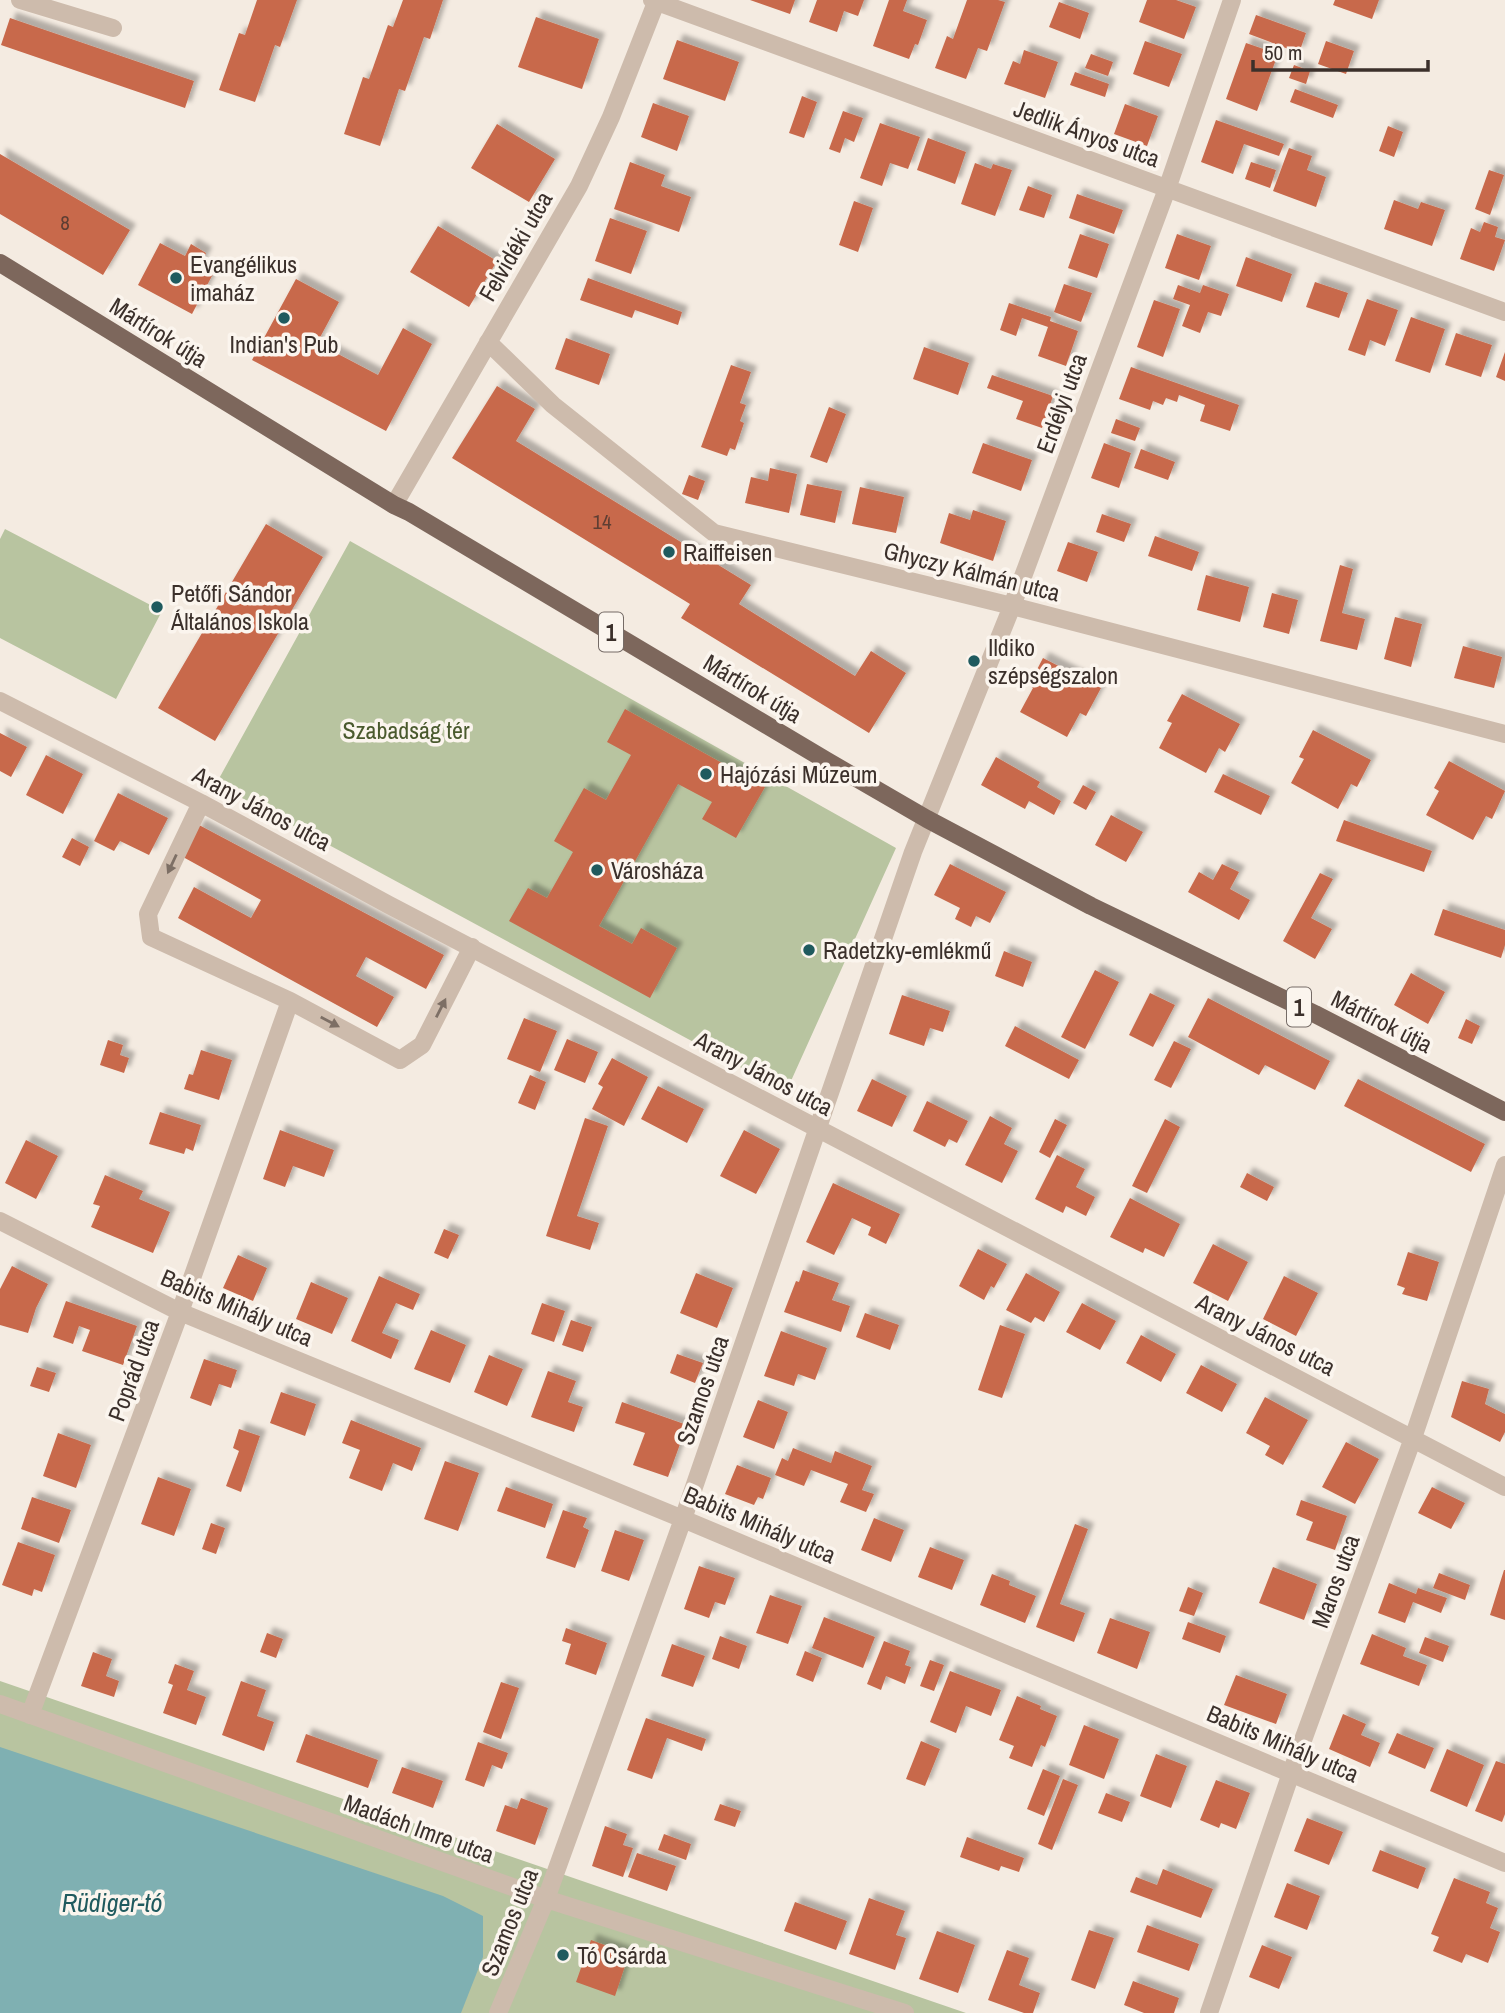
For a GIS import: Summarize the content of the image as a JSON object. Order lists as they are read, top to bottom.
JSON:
{
  "streets": {
    "main road": ["Mártírok útja", "1"],
    "street": [
      "Jedlik Ányos utca",
      "Felvidéki utca",
      "Erdélyi utca",
      "Ghyczy Kálmán utca",
      "Arany János utca",
      "Babits Mihály utca",
      "Poprád utca",
      "Szamos utca",
      "Maros utca",
      "Madách Imre utca"
    ]
  },
  "crossings": [
    ["Jedlik Ányos utca", "Felvidéki utca"],
    ["Jedlik Ányos utca", "Erdélyi utca"],
    ["Felvidéki utca", "Mártírok útja"],
    ["Felvidéki utca", "Ghyczy Kálmán utca"],
    ["Mártírok útja", "Erdélyi utca"],
    ["Mártírok útja", "Szamos utca"],
    ["Erdélyi utca", "Ghyczy Kálmán utca"],
    ["Erdélyi utca", "Szamos utca"],
    ["Arany János utca", "Szamos utca"],
    ["Arany János utca", "Maros utca"],
    ["Babits Mihály utca", "Poprád utca"],
    ["Babits Mihály utca", "Szamos utca"],
    ["Babits Mihály utca", "Maros utca"],
    ["Poprád utca", "Madách Imre utca"],
    ["Szamos utca", "Madách Imre utca"]
  ],
  "water": ["Rüdiger-tó"],
  "parks": ["Szabadság tér"],
  "places": [
    "Evangélikus imaház",
    "Indian's Pub",
    "Raiffeisen",
    "Petőfi Sándor Általános Iskola",
    "Ildiko szépségszalon",
    "Hajózási Múzeum",
    "Városháza",
    "Radetzky-emlékmű",
    "Tó Csárda"
  ],
  "house_numbers": ["8", "14"],
  "scale_bar": "50 m"
}
